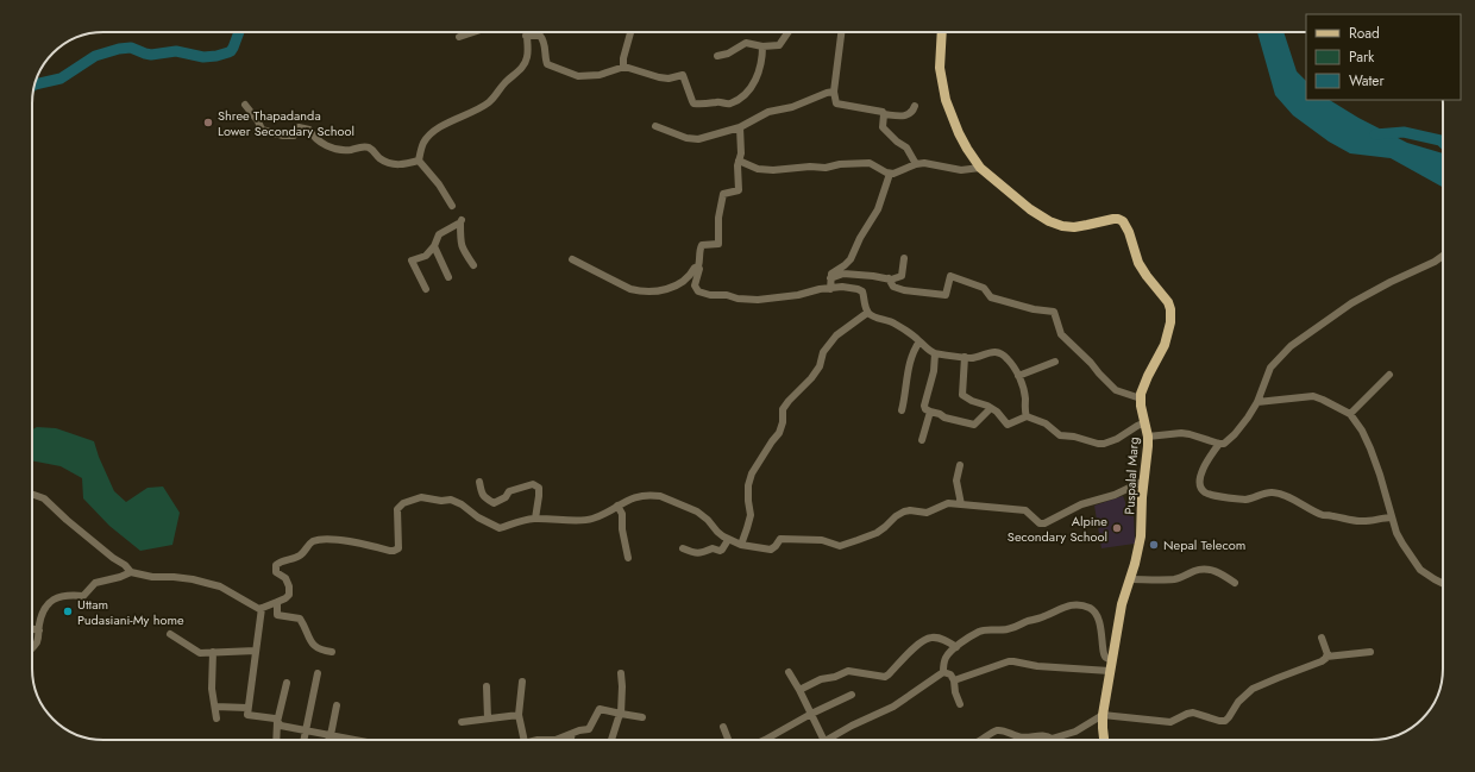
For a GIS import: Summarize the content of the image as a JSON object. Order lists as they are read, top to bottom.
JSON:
{
  "streets": {
    "main road": ["Puspalal Marg"]
  },
  "places": [
    "Shree Thapadanda Lower Secondary School",
    "Alpine Secondary School",
    "Nepal Telecom",
    "Uttam Pudasiani-My home"
  ],
  "legend": ["Road", "Park", "Water"]
}
